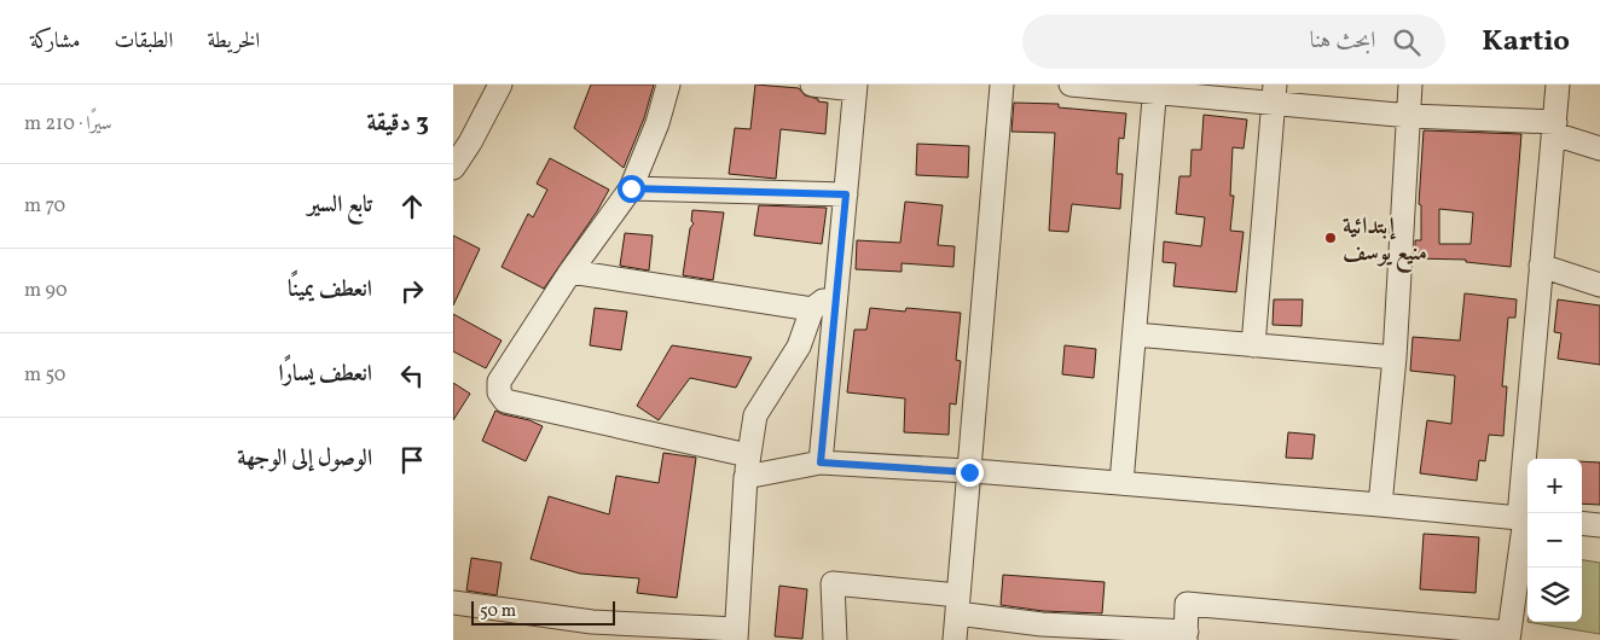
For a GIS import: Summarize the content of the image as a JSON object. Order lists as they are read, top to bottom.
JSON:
{
  "places": ["إبتدائية منيع يوسف"],
  "scale_bar": "50 m",
  "page": {
    "header": "Kartio",
    "search": "ابحث هنا",
    "nav": ["الخريطة", "الطبقات", "مشاركة"],
    "heading": ["3 دقيقة", "سيرًا · 210 m"],
    "list": [
      ["تابع السير", "70 m"],
      ["انعطف يمينًا", "90 m"],
      ["انعطف يسارًا", "50 m"],
      "الوصول إلى الوجهة"
    ],
    "map_buttons": ["+", "−"],
    "scale": "50 m"
  }
}
